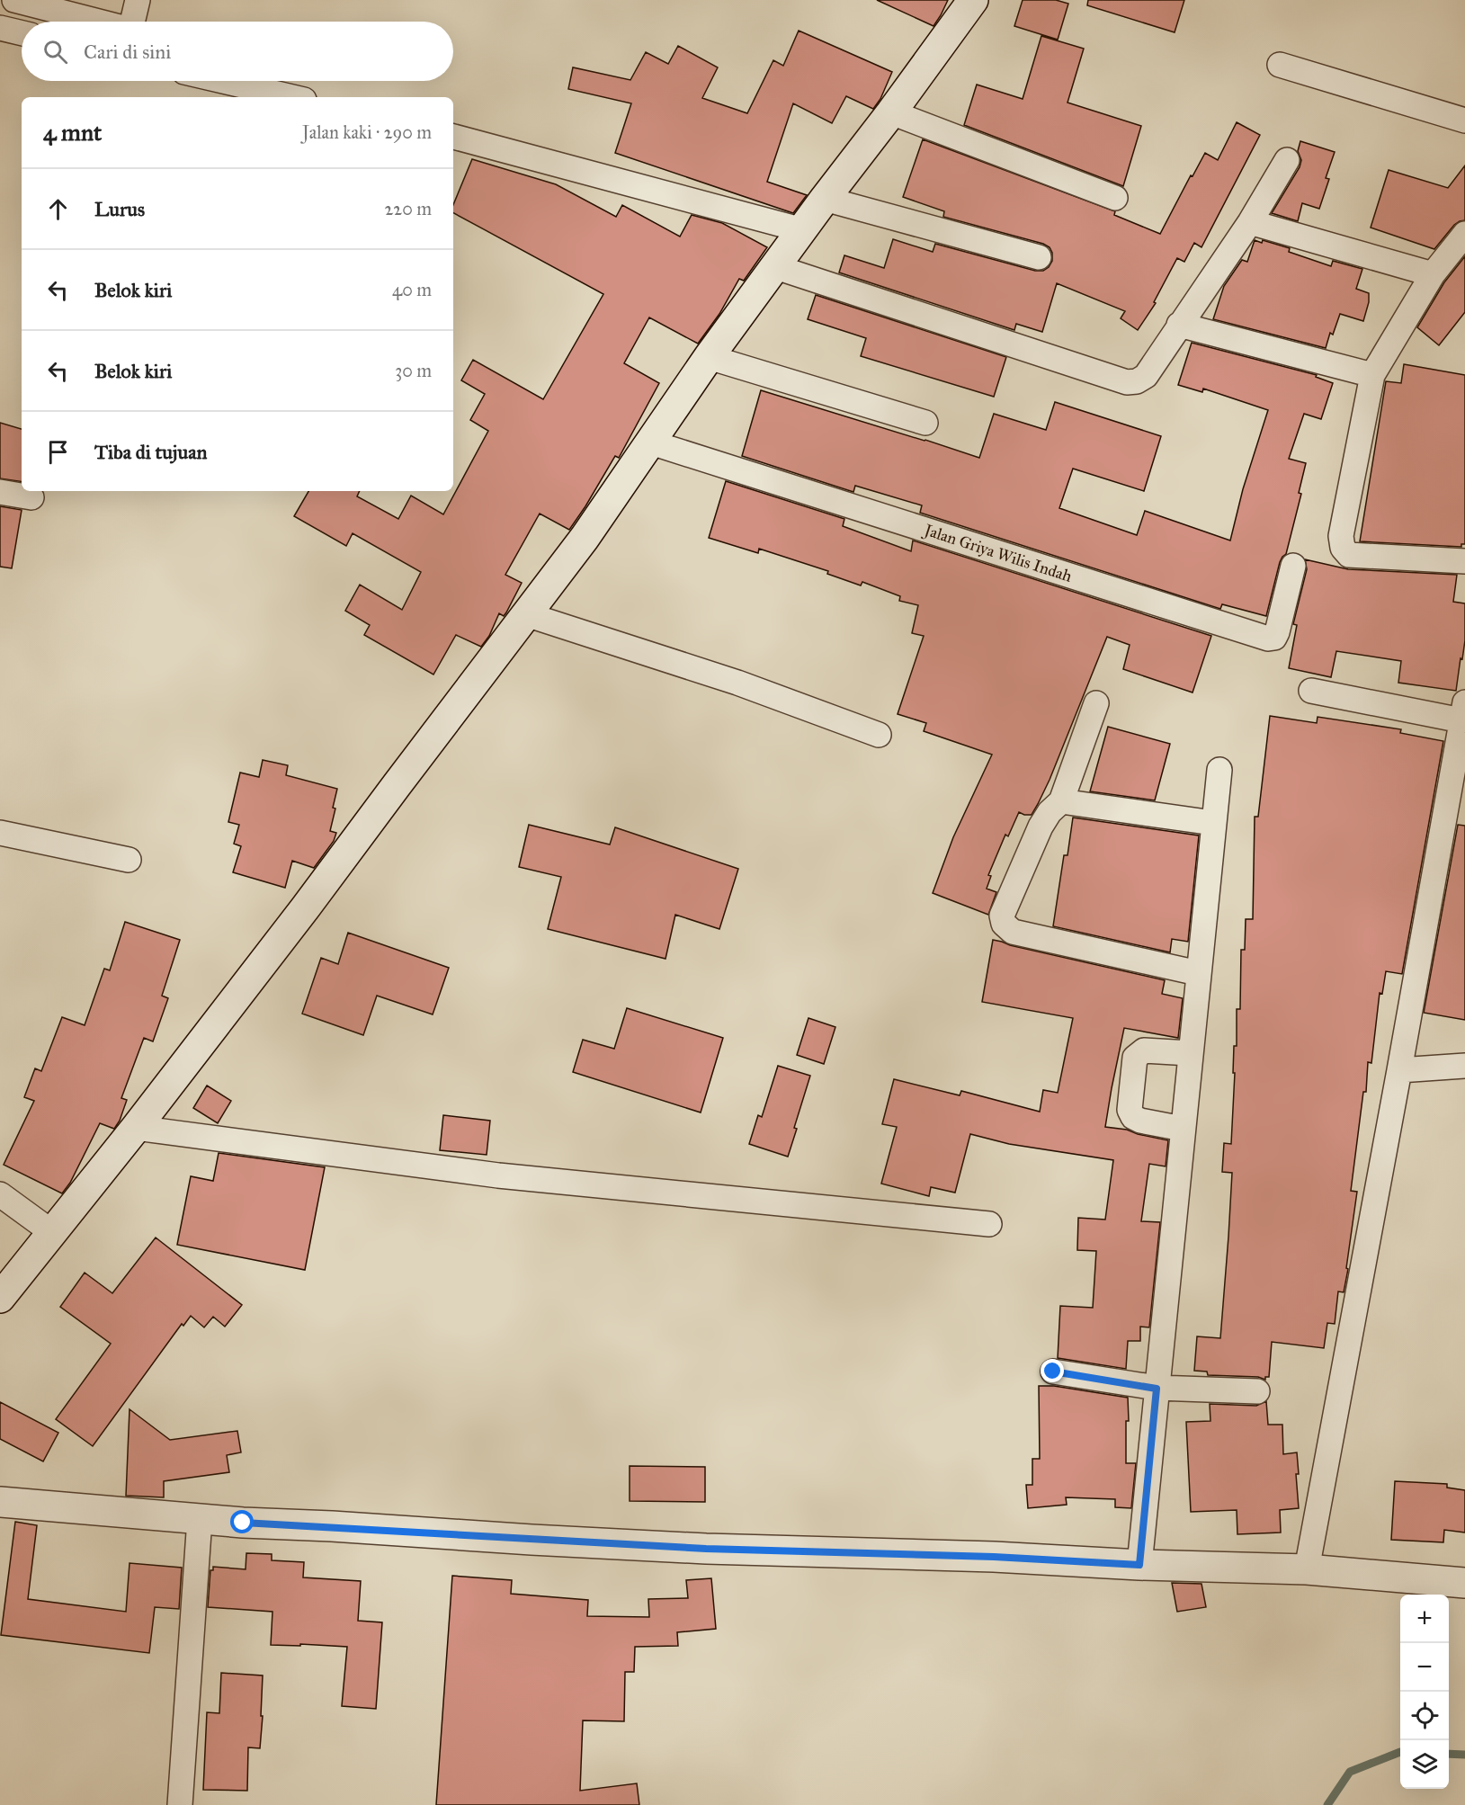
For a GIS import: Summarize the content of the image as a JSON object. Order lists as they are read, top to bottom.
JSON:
{
  "streets": {
    "street": ["Jalan Griya Wilis Indah"]
  },
  "page": {
    "search": "Cari di sini",
    "heading": ["4 mnt", "Jalan kaki · 290 m"],
    "list": [
      ["Lurus", "220 m"],
      ["Belok kiri", "40 m"],
      ["Belok kiri", "30 m"],
      "Tiba di tujuan"
    ],
    "map_buttons": ["+", "−"]
  }
}
